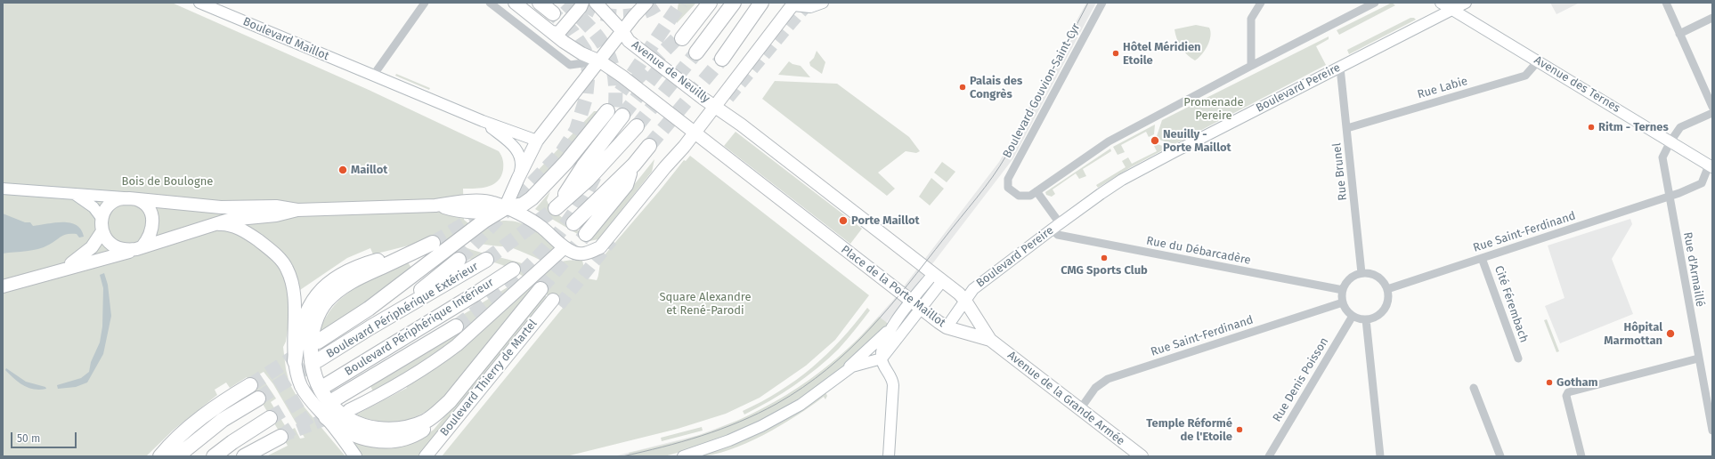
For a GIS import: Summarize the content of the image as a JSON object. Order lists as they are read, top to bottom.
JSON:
{
  "streets": {
    "highway": ["Boulevard Périphérique Extérieur", "Boulevard Périphérique Intérieur"],
    "main road": [
      "Avenue de Neuilly",
      "Place de la Porte Maillot",
      "Boulevard Thierry de Martel",
      "Avenue de la Grande Armée"
    ],
    "street": [
      "Boulevard Maillot",
      "Avenue des Ternes",
      "Boulevard Pereire",
      "Rue Labie",
      "Boulevard Gouvion-Saint-Cyr",
      "Rue Brunel",
      "Rue Saint-Ferdinand",
      "Rue du Débarcadère",
      "Rue d'Armaillé",
      "Cité Férembach",
      "Rue Denis Poisson"
    ]
  },
  "crossings": [
    ["Avenue des Ternes", "Boulevard Pereire"],
    ["Avenue des Ternes", "Rue Labie"],
    ["Avenue des Ternes", "Rue Saint-Ferdinand"],
    ["Avenue des Ternes", "Rue d'Armaillé"],
    ["Boulevard Pereire", "Boulevard Gouvion-Saint-Cyr"],
    ["Boulevard Pereire", "Rue Brunel"],
    ["Boulevard Pereire", "Rue du Débarcadère"],
    ["Boulevard Pereire", "Place de la Porte Maillot"],
    ["Rue Labie", "Rue Brunel"],
    ["Rue Brunel", "Rue Saint-Ferdinand"],
    ["Rue Brunel", "Rue du Débarcadère"],
    ["Rue Brunel", "Rue Denis Poisson"],
    ["Rue Saint-Ferdinand", "Rue du Débarcadère"],
    ["Rue Saint-Ferdinand", "Rue d'Armaillé"],
    ["Rue Saint-Ferdinand", "Cité Férembach"],
    ["Rue Saint-Ferdinand", "Rue Denis Poisson"],
    ["Rue Saint-Ferdinand", "Avenue de la Grande Armée"],
    ["Rue du Débarcadère", "Rue Denis Poisson"],
    ["Place de la Porte Maillot", "Avenue de la Grande Armée"]
  ],
  "parks": ["Promenade Pereire", "Bois de Boulogne", "Square Alexandre et René-Parodi"],
  "places": [
    "Hôtel Méridien Etoile",
    "Palais des Congrès",
    "Ritm - Ternes",
    "Neuilly - Porte Maillot",
    "Maillot",
    "Porte Maillot",
    "CMG Sports Club",
    "Hôpital Marmottan",
    "Gotham",
    "Temple Réformé de l'Etoile"
  ],
  "scale_bar": "50 m"
}
